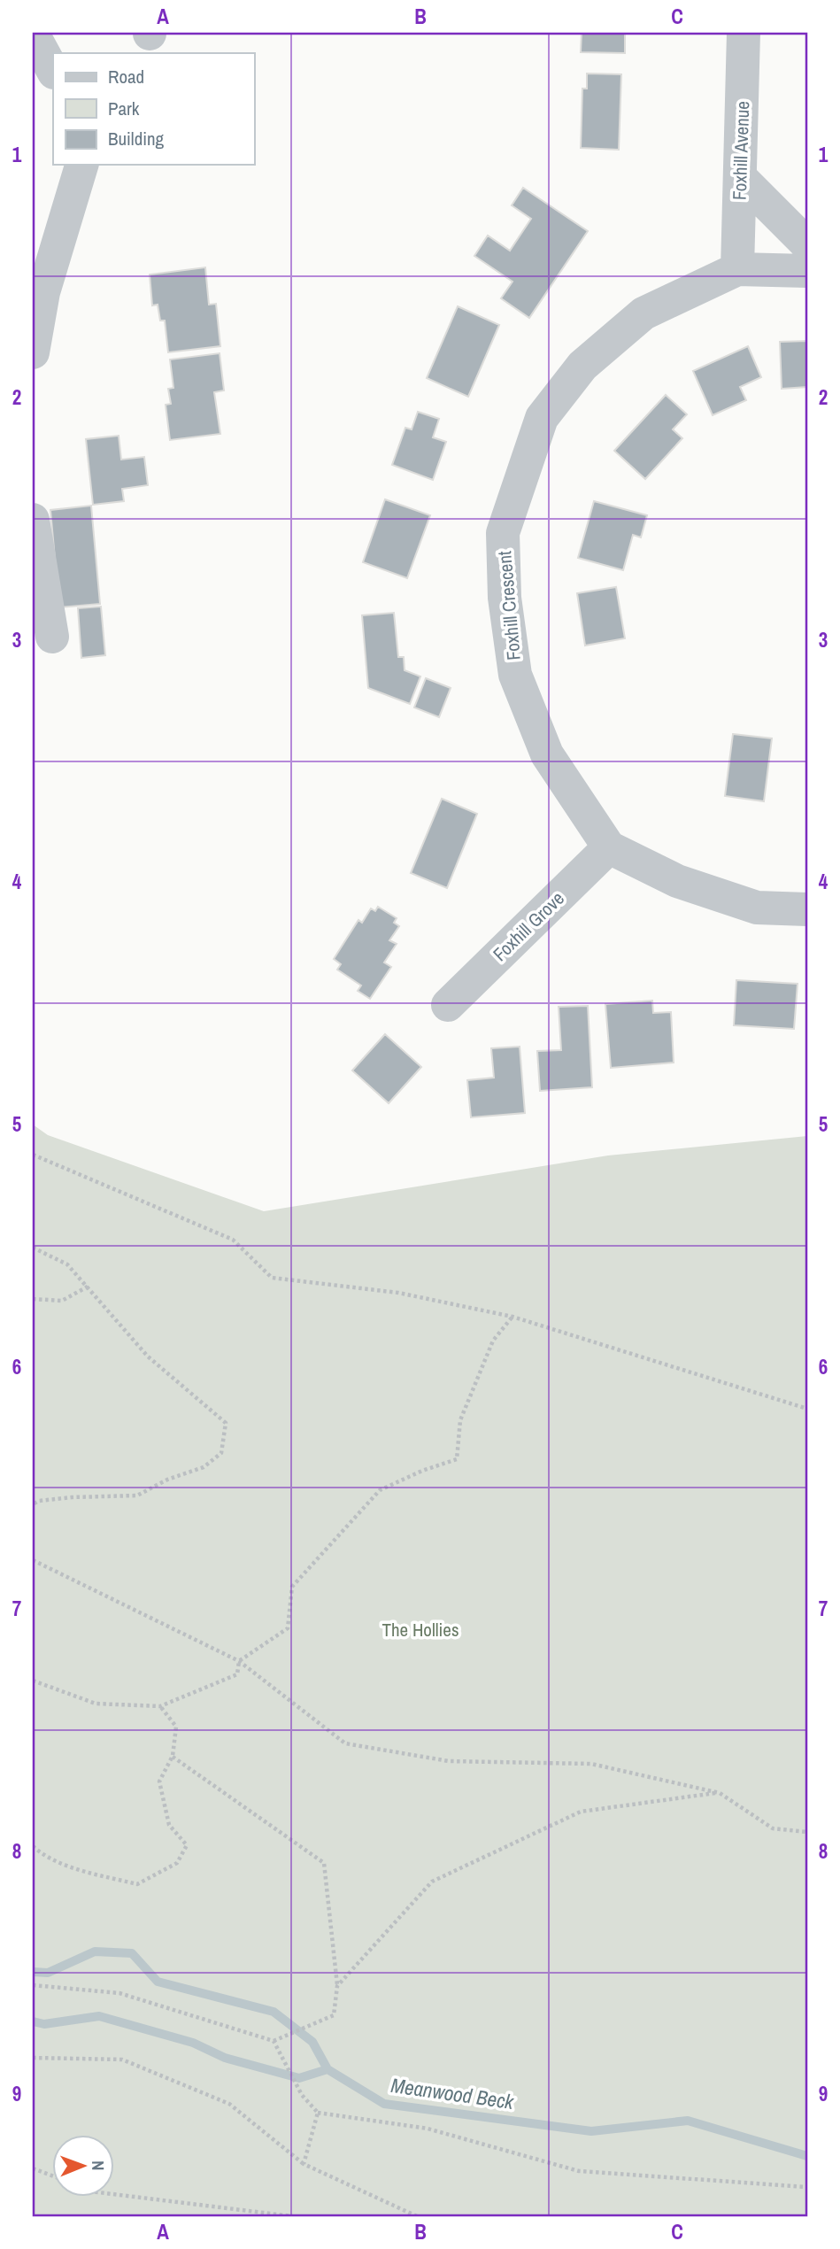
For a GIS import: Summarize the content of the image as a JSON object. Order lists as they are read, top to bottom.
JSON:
{
  "streets": {
    "street": ["Foxhill Avenue", "Foxhill Crescent", "Foxhill Grove"]
  },
  "crossings": [
    ["Foxhill Avenue", "Foxhill Crescent"],
    ["Foxhill Crescent", "Foxhill Grove"]
  ],
  "water": ["Meanwood Beck"],
  "parks": ["The Hollies"],
  "legend": ["Road", "Park", "Building"],
  "north": "right",
  "grid": {
    "columns": ["A", "B", "C"],
    "rows": [
      "1",
      "2",
      "3",
      "4",
      "5",
      "6",
      "7",
      "8",
      "9"
    ]
  }
}
